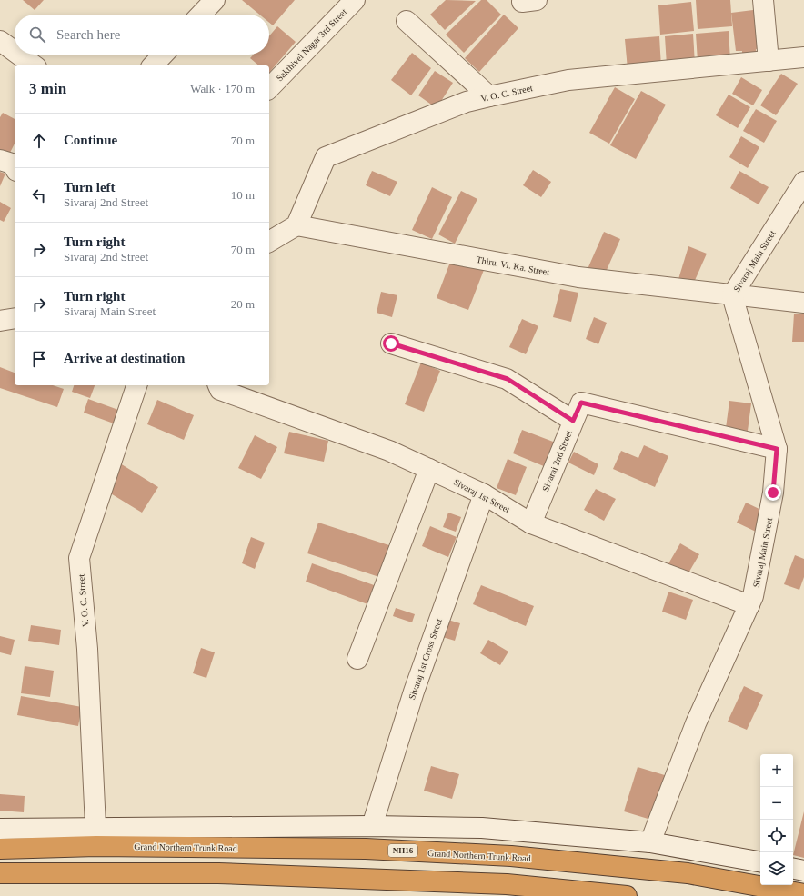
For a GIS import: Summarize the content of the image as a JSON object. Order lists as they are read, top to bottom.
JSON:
{
  "streets": {
    "highway": ["Grand Northern Trunk Road", "NH16"],
    "street": [
      "Sakthivel Nagar 3rd Street",
      "V. O. C. Street",
      "Sivaraj Main Street",
      "Thiru. Vi. Ka. Street",
      "Sivaraj 2nd Street",
      "Sivaraj 1st Street",
      "Sivaraj 1st Cross Street"
    ]
  },
  "crossings": [
    ["V. O. C. Street", "Thiru. Vi. Ka. Street"],
    ["Sivaraj Main Street", "Thiru. Vi. Ka. Street"],
    ["Sivaraj Main Street", "Sivaraj 2nd Street"],
    ["Sivaraj Main Street", "Sivaraj 1st Street"],
    ["Sivaraj 2nd Street", "Sivaraj 1st Street"],
    ["Sivaraj 1st Street", "Sivaraj 1st Cross Street"]
  ],
  "page": {
    "search": "Search here",
    "heading": ["3 min", "Walk · 170 m"],
    "list": [
      ["Continue", "70 m"],
      ["Turn left", "Sivaraj 2nd Street", "10 m"],
      ["Turn right", "Sivaraj 2nd Street", "70 m"],
      ["Turn right", "Sivaraj Main Street", "20 m"],
      "Arrive at destination"
    ],
    "map_buttons": ["+", "−"]
  }
}
